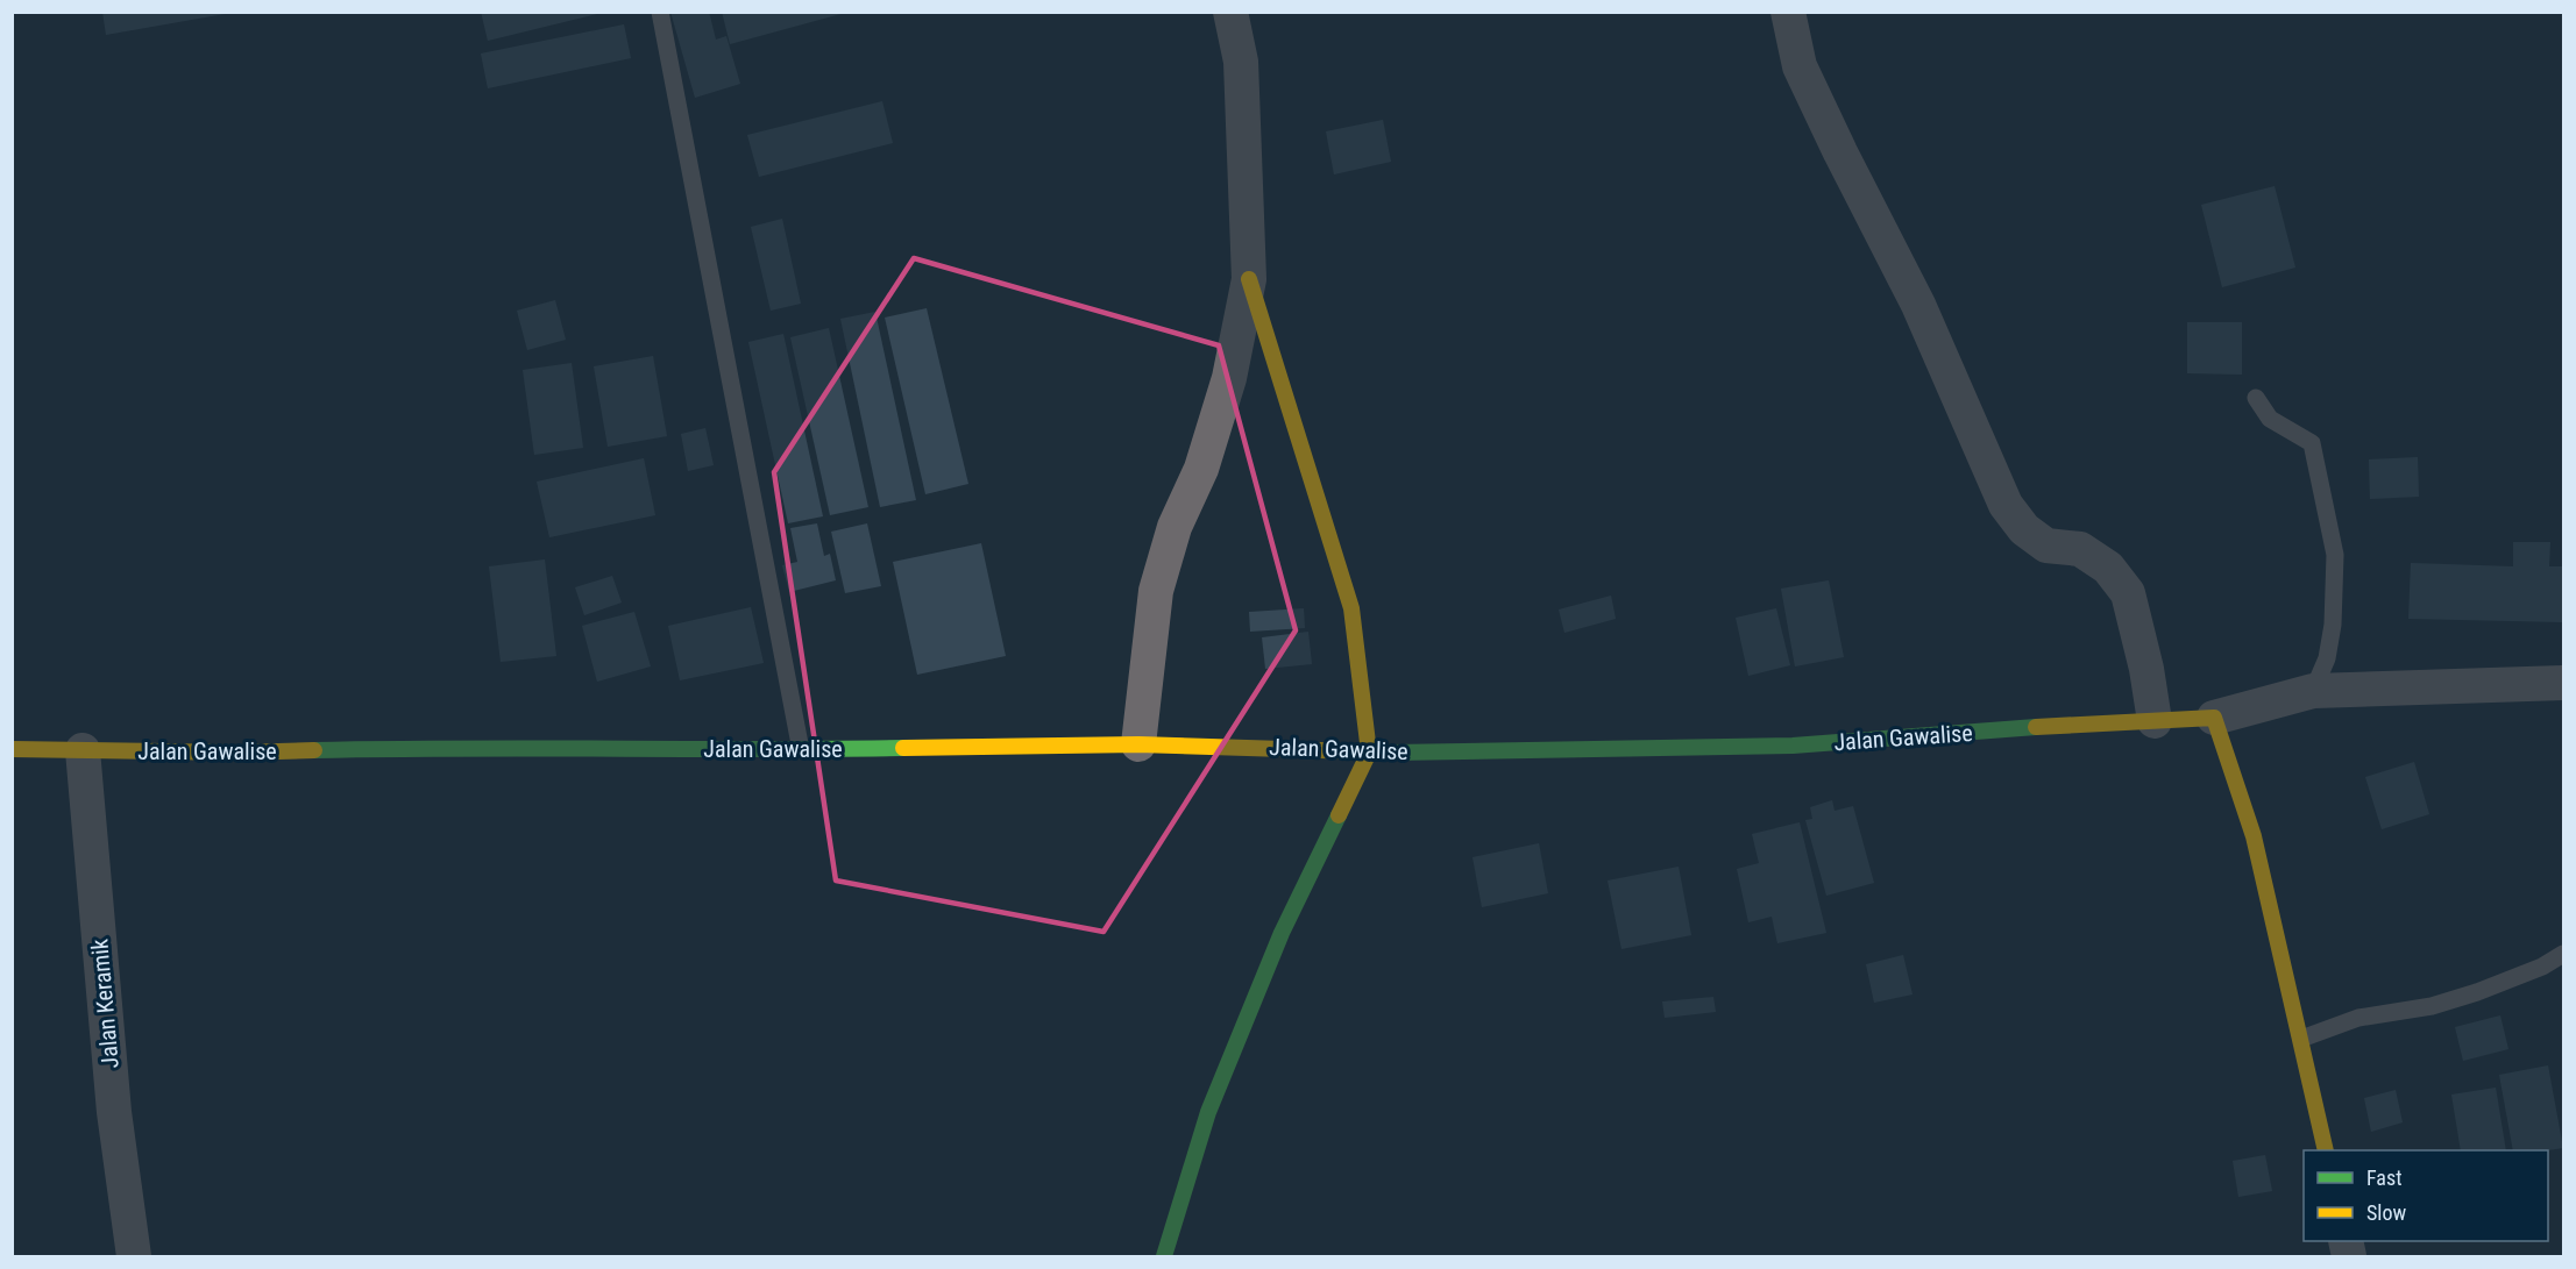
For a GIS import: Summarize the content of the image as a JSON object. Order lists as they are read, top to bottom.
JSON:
{
  "streets": {
    "street": ["Jalan Gawalise", "Jalan Keramik"]
  },
  "crossings": [
    ["Jalan Gawalise", "Jalan Keramik"]
  ],
  "legend": ["Fast", "Slow"]
}
